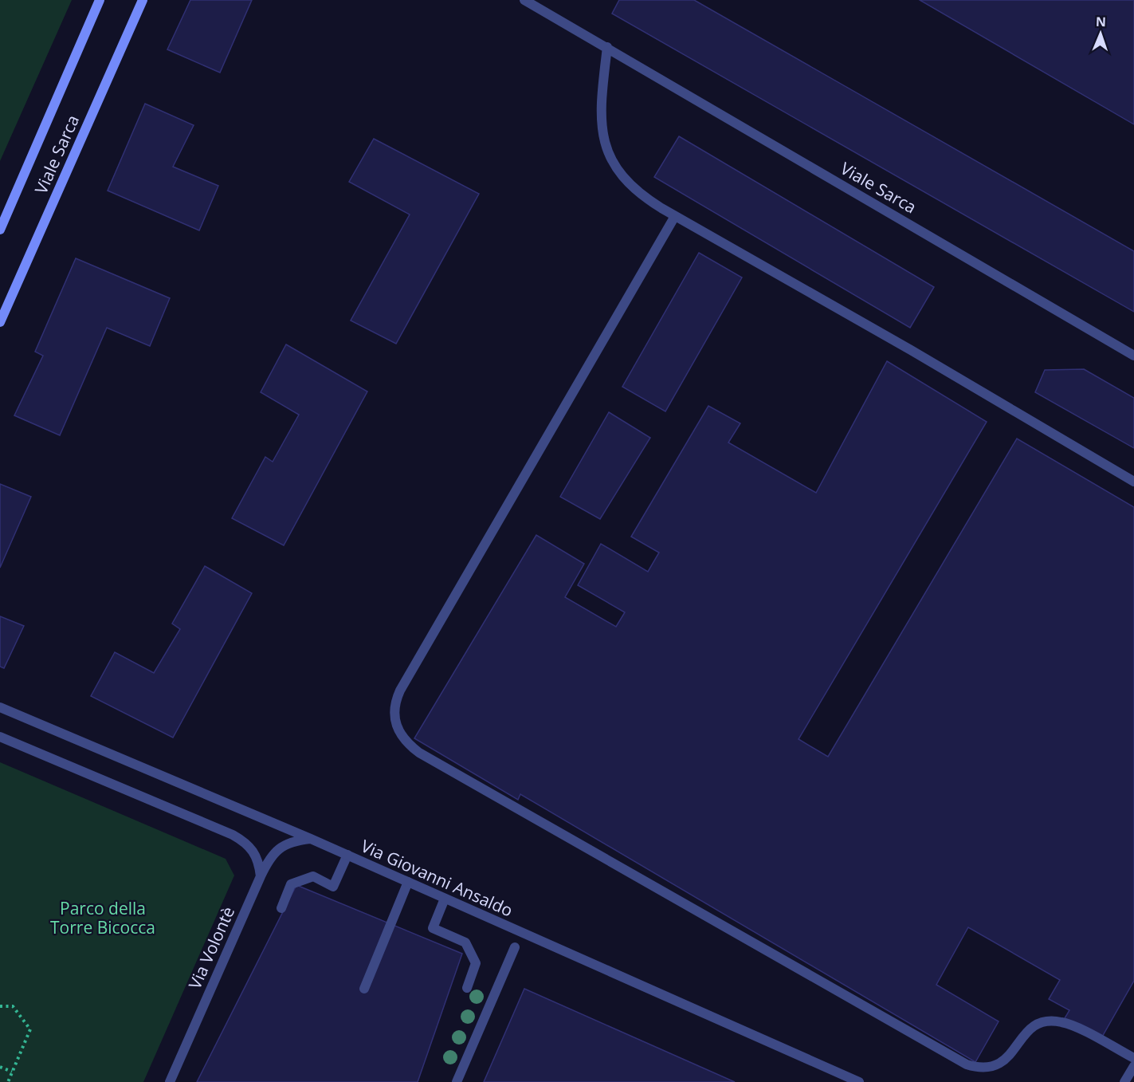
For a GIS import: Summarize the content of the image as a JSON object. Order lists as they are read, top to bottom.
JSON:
{
  "streets": {
    "street": ["Viale Sarca", "Via Giovanni Ansaldo", "Via Volontè"]
  },
  "crossings": [
    ["Via Giovanni Ansaldo", "Via Volontè"]
  ],
  "parks": ["Parco della Torre Bicocca"],
  "north": "top"
}
